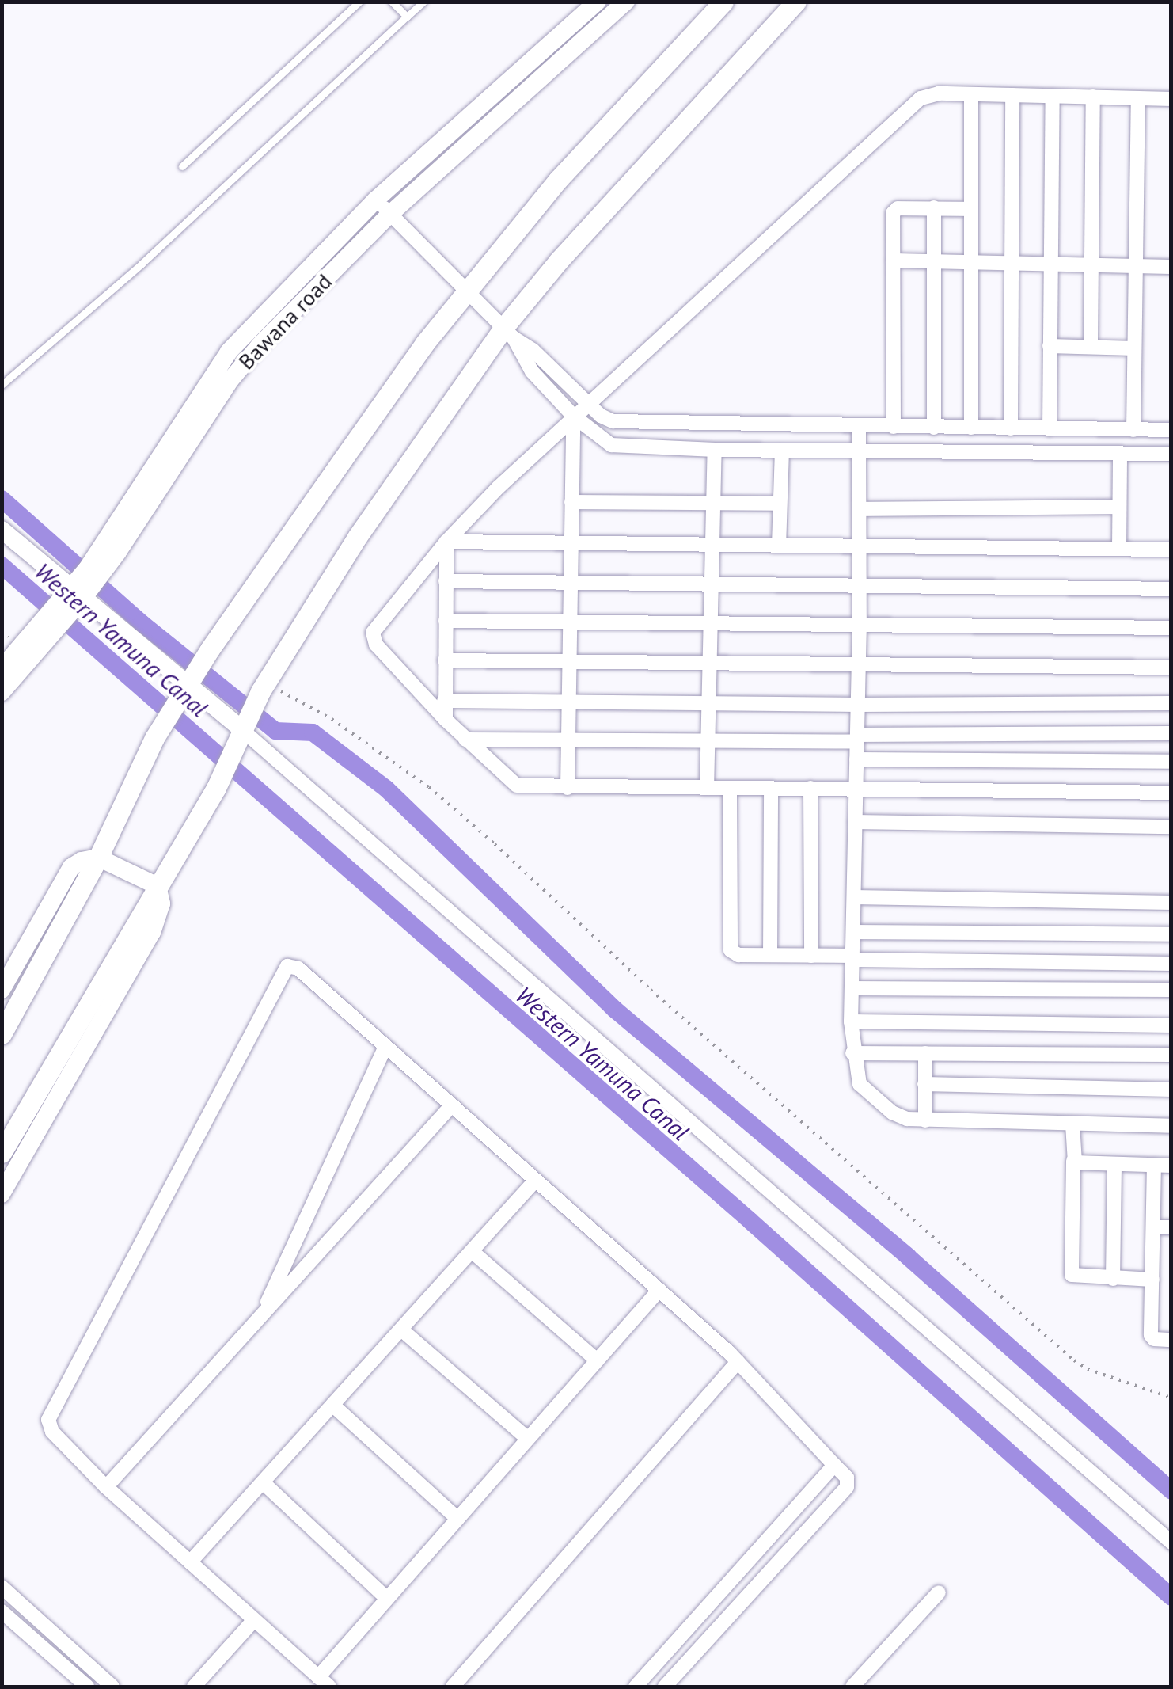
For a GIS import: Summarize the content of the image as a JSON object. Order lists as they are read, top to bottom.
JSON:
{
  "streets": {
    "street": ["Bawana road"]
  },
  "water": ["Western Yamuna Canal"]
}
